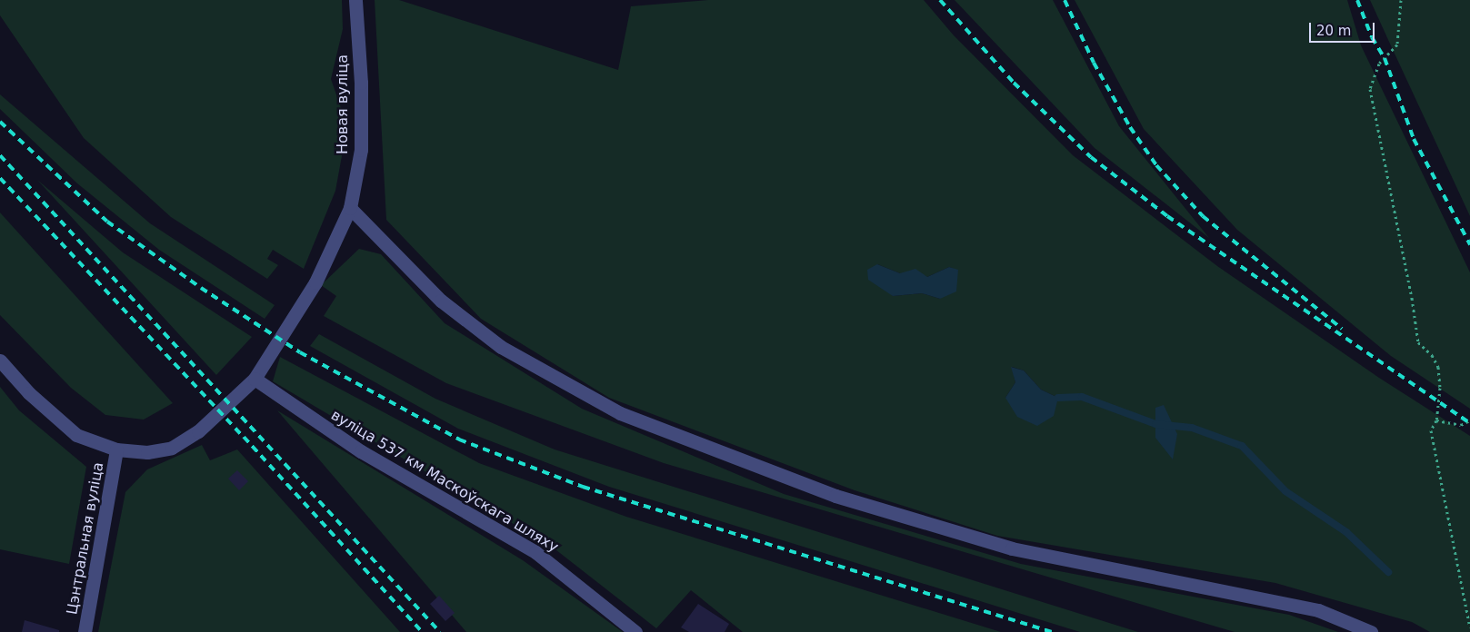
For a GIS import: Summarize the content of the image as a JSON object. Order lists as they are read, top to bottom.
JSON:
{
  "streets": {
    "street": ["Новая вуліца", "вуліца 537 км Маскоўскага шляху", "Цэнтральная вуліца"]
  },
  "crossings": [
    ["Новая вуліца", "вуліца 537 км Маскоўскага шляху"],
    ["Новая вуліца", "Цэнтральная вуліца"]
  ],
  "scale_bar": "20 m"
}
